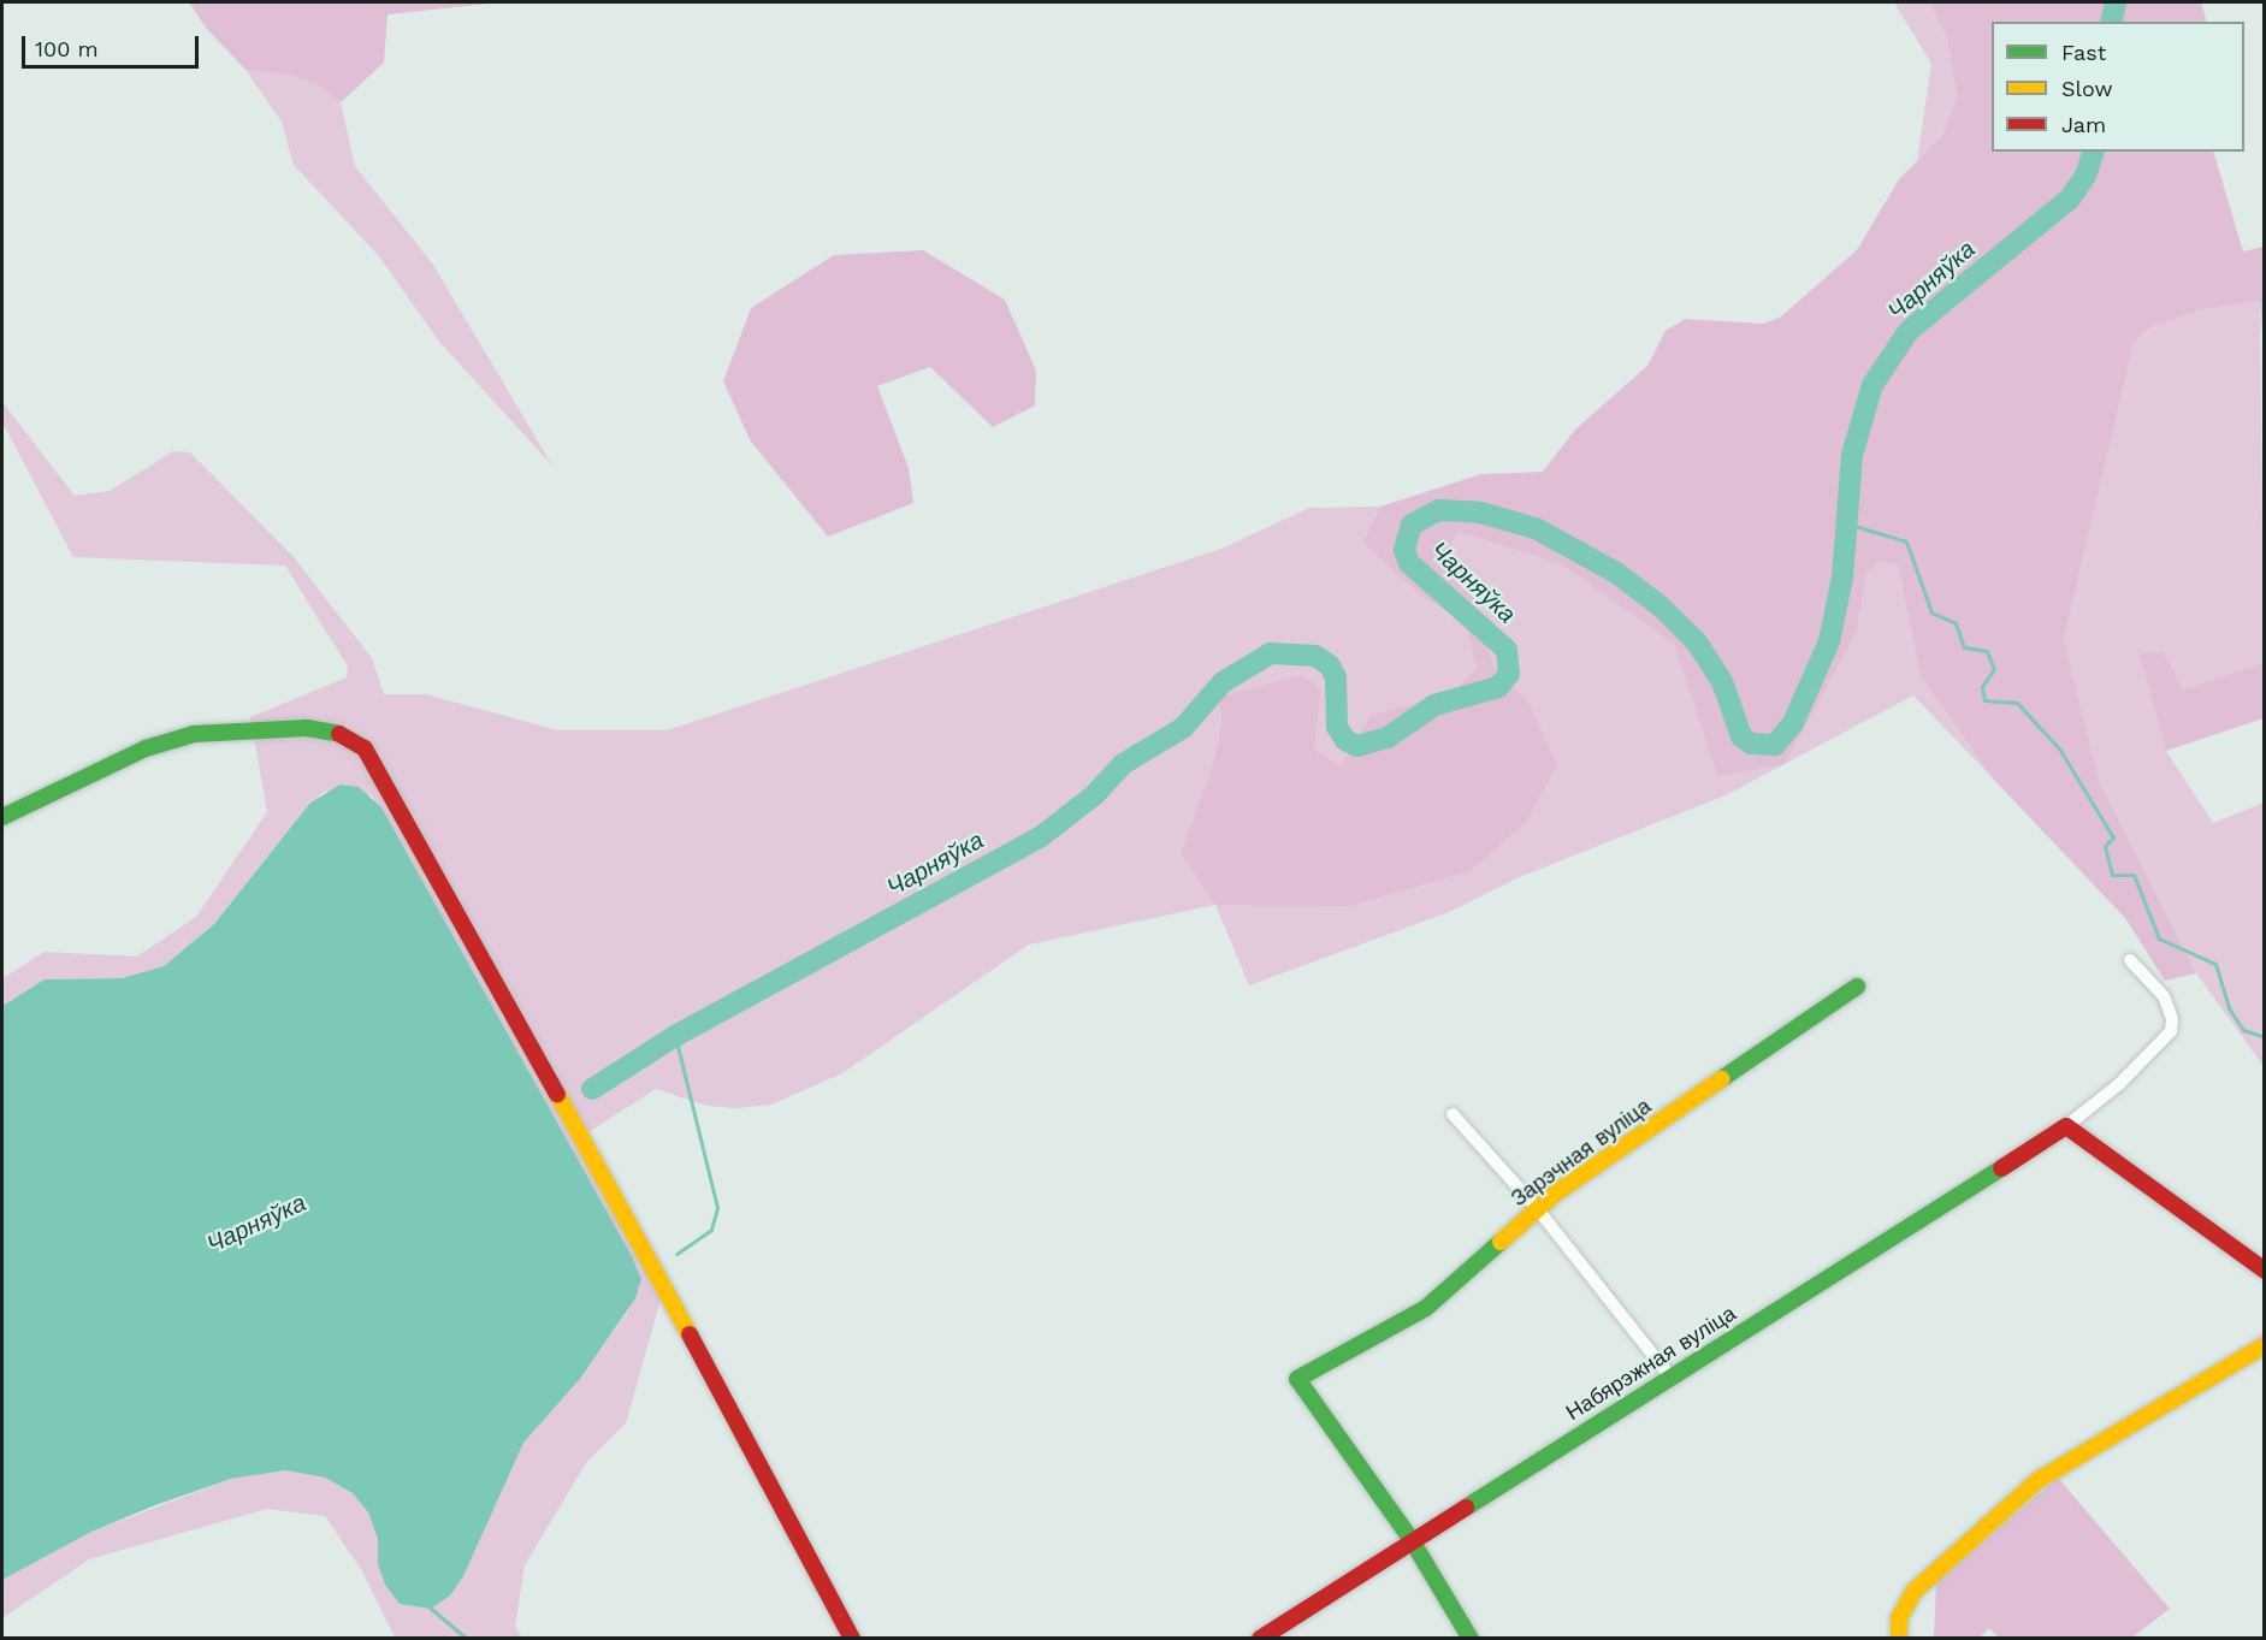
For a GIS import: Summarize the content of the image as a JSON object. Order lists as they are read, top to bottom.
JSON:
{
  "streets": {
    "street": ["Зарэчная вуліца", "Набярэжная вуліца"]
  },
  "crossings": [
    ["Зарэчная вуліца", "Набярэжная вуліца"]
  ],
  "water": ["Чарняўка"],
  "legend": ["Fast", "Slow", "Jam"],
  "scale_bar": "100 m"
}
